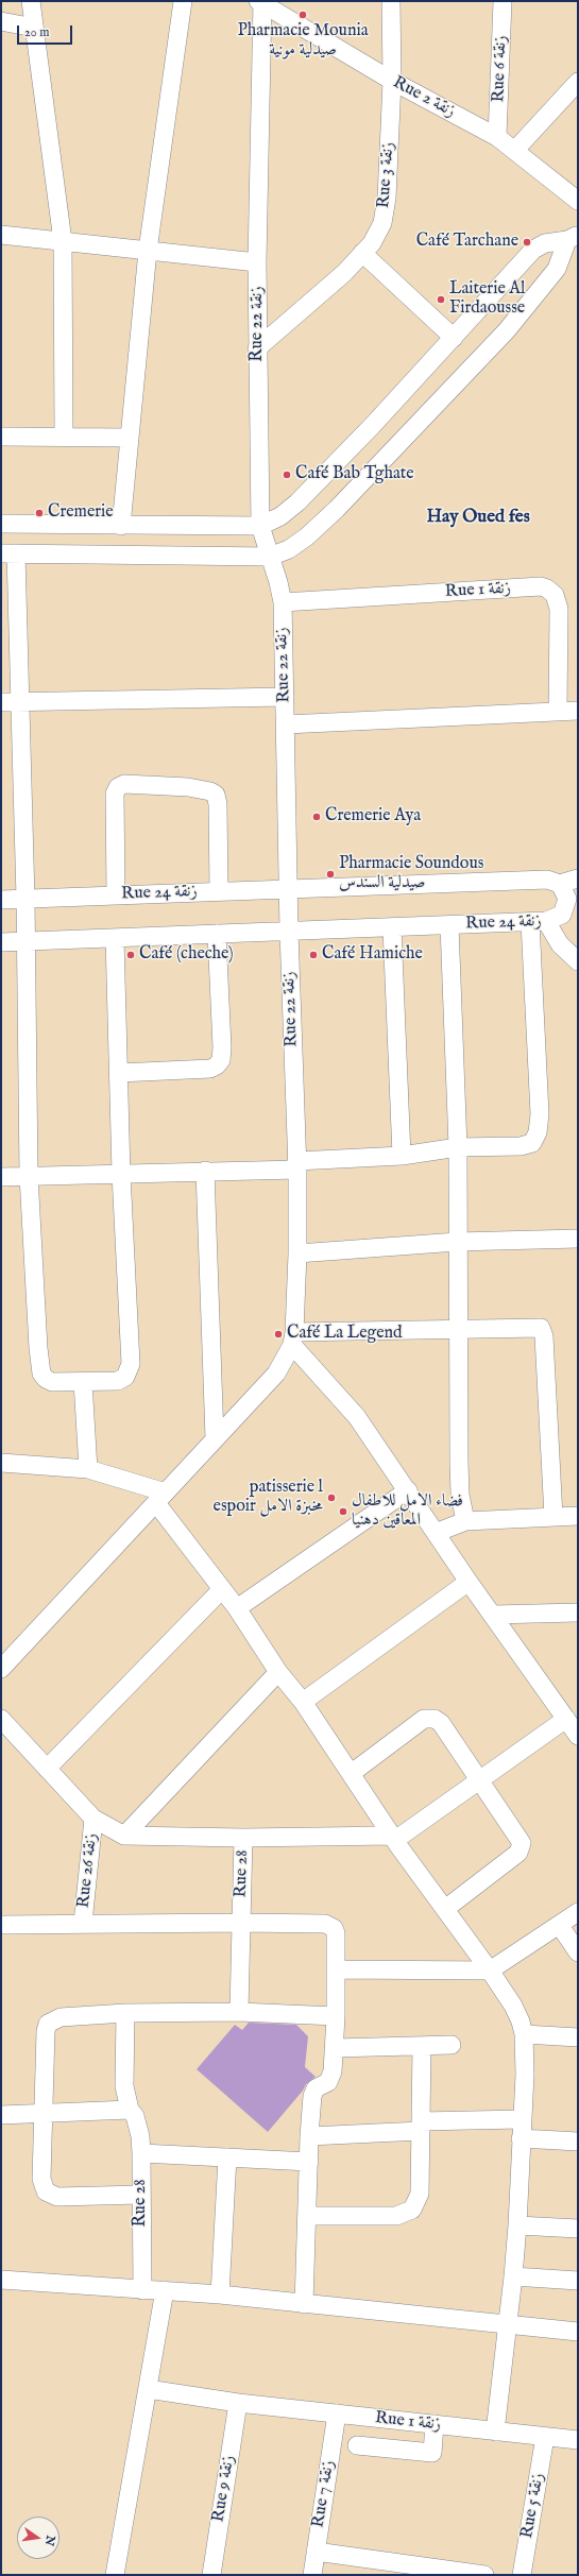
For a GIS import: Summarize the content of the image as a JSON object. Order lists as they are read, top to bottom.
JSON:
{
  "streets": {
    "street": [
      "Rue 6 زنقة",
      "Rue 2 زنقة",
      "Rue 3 زنقة",
      "Rue 22 زنقة",
      "Rue 1 زنقة",
      "Rue 24 زنقة",
      "Rue 26 زنقة",
      "Rue 28",
      "Rue 9 زنقة",
      "Rue 7 زنقة",
      "Rue 5 زنقة"
    ]
  },
  "crossings": [
    ["Rue 6 زنقة", "Rue 2 زنقة"],
    ["Rue 2 زنقة", "Rue 3 زنقة"],
    ["Rue 2 زنقة", "Rue 22 زنقة"],
    ["Rue 3 زنقة", "Rue 22 زنقة"],
    ["Rue 22 زنقة", "Rue 1 زنقة"],
    ["Rue 22 زنقة", "Rue 24 زنقة"],
    ["Rue 1 زنقة", "Rue 9 زنقة"],
    ["Rue 1 زنقة", "Rue 7 زنقة"],
    ["Rue 1 زنقة", "Rue 5 زنقة"]
  ],
  "districts": ["Hay Oued fes"],
  "places": [
    "Pharmacie Mounia صيدلية مونية",
    "Café Tarchane",
    "Laiterie Al Firdaousse",
    "Café Bab Tghate",
    "Cremerie",
    "Cremerie Aya",
    "Pharmacie Soundous صيدلية السندس",
    "Café (cheche)",
    "Café Hamiche",
    "Café La Legend",
    "patisserie l espoir مخبزة الامل",
    "فضاء الامل للاطفال المعاقين دهنيا"
  ],
  "scale_bar": "20 m",
  "north": "right"
}
